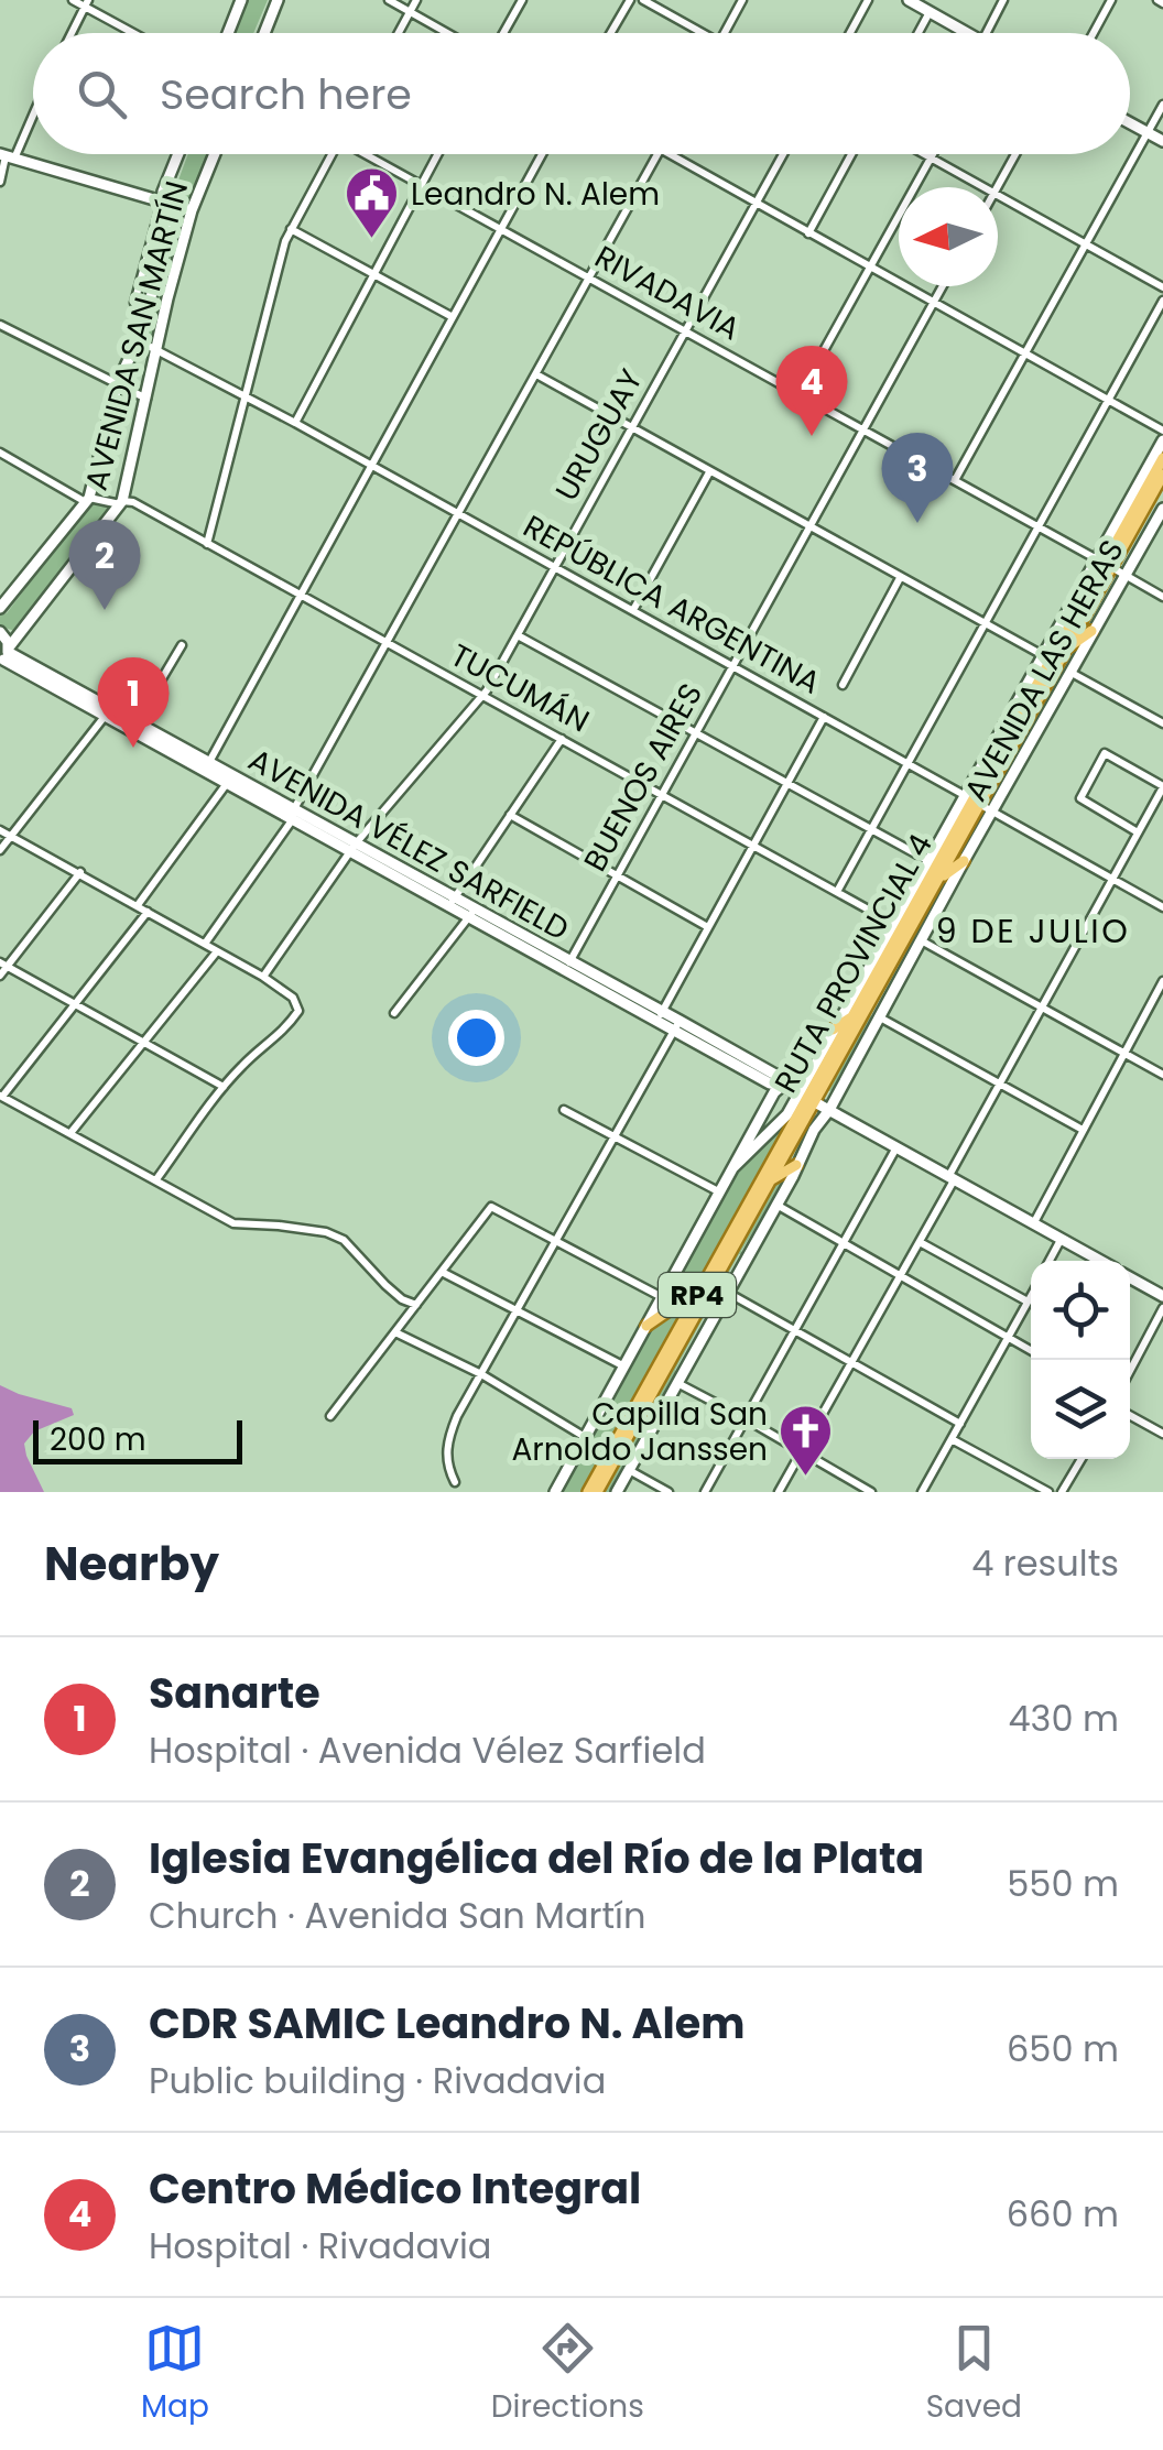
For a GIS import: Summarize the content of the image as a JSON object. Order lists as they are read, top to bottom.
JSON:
{
  "streets": {
    "main road": [
      "AVENIDA SAN MARTÍN",
      "AVENIDA LAS HERAS",
      "AVENIDA VÉLEZ SARFIELD",
      "RUTA PROVINCIAL 4",
      "RP4"
    ],
    "street": [
      "RIVADAVIA",
      "URUGUAY",
      "REPÚBLICA ARGENTINA",
      "TUCUMÁN",
      "BUENOS AIRES"
    ]
  },
  "crossings": [
    ["RIVADAVIA", "URUGUAY"],
    ["RIVADAVIA", "AVENIDA LAS HERAS"],
    ["RIVADAVIA", "BUENOS AIRES"],
    ["RIVADAVIA", "RUTA PROVINCIAL 4"],
    ["AVENIDA SAN MARTÍN", "REPÚBLICA ARGENTINA"],
    ["AVENIDA SAN MARTÍN", "TUCUMÁN"],
    ["AVENIDA SAN MARTÍN", "AVENIDA VÉLEZ SARFIELD"],
    ["URUGUAY", "REPÚBLICA ARGENTINA"],
    ["URUGUAY", "TUCUMÁN"],
    ["URUGUAY", "AVENIDA VÉLEZ SARFIELD"],
    ["REPÚBLICA ARGENTINA", "AVENIDA LAS HERAS"],
    ["REPÚBLICA ARGENTINA", "BUENOS AIRES"],
    ["REPÚBLICA ARGENTINA", "RUTA PROVINCIAL 4"],
    ["AVENIDA LAS HERAS", "TUCUMÁN"],
    ["AVENIDA LAS HERAS", "AVENIDA VÉLEZ SARFIELD"],
    ["AVENIDA LAS HERAS", "RUTA PROVINCIAL 4"],
    ["TUCUMÁN", "BUENOS AIRES"],
    ["BUENOS AIRES", "AVENIDA VÉLEZ SARFIELD"],
    ["AVENIDA VÉLEZ SARFIELD", "RUTA PROVINCIAL 4"]
  ],
  "districts": ["9 DE JULIO"],
  "places": {
    "public building": ["Leandro N. Alem"],
    "church": ["Capilla San Arnoldo Janssen"]
  },
  "scale_bar": "200 m",
  "north": "left",
  "page": {
    "search": "Search here",
    "pins": [
      "4",
      "3",
      "2",
      "1"
    ],
    "scale": "200 m",
    "heading": ["Nearby", "4 results"],
    "list": [
      {
        "mark": "1",
        "name": "Sanarte",
        "note": "Hospital · Avenida Vélez Sarfield",
        "value": "430 m"
      },
      {
        "mark": "2",
        "name": "Iglesia Evangélica del Río de la Plata",
        "note": "Church · Avenida San Martín",
        "value": "550 m"
      },
      {
        "mark": "3",
        "name": "CDR SAMIC Leandro N. Alem",
        "note": "Public building · Rivadavia",
        "value": "650 m"
      },
      {
        "mark": "4",
        "name": "Centro Médico Integral",
        "note": "Hospital · Rivadavia",
        "value": "660 m"
      }
    ],
    "nav": ["Map", "Directions", "Saved"]
  }
}
